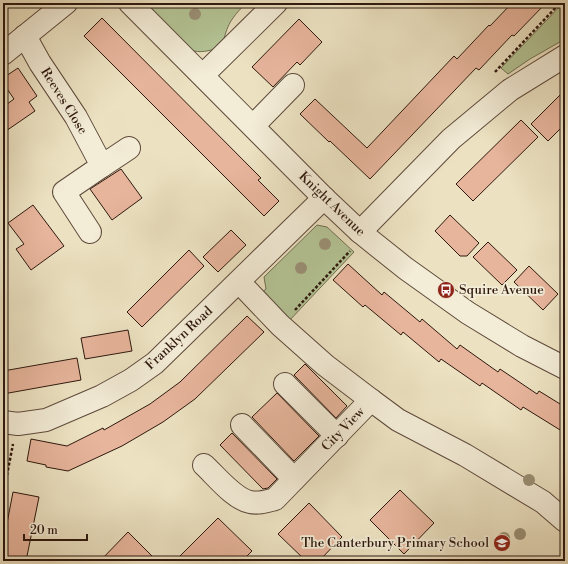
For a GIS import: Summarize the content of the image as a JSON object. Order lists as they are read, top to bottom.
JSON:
{
  "streets": {
    "street": [
      "Reeves Close",
      "Knight Avenue",
      "Franklyn Road",
      "City View"
    ]
  },
  "crossings": [
    ["Knight Avenue", "Franklyn Road"],
    ["Franklyn Road", "City View"]
  ],
  "places": {
    "bus stop": ["Squire Avenue"],
    "school or university": ["The Canterbury Primary School"]
  },
  "scale_bar": "20 m"
}
